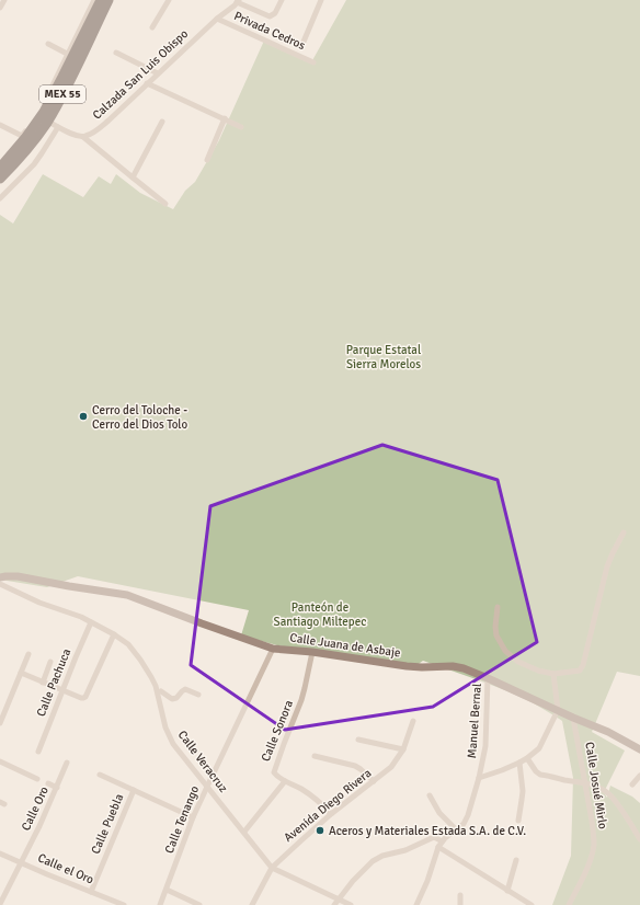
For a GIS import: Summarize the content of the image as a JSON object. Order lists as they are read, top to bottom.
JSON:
{
  "streets": {
    "highway": ["MEX 55"],
    "street": [
      "Privada Cedros",
      "Calzada San Luis Obispo",
      "Calle Juana de Asbaje",
      "Calle Pachuca",
      "Manuel Bernal",
      "Calle Sonora",
      "Calle Veracruz",
      "Calle Josué Mirlo",
      "Avenida Diego Rivera",
      "Calle Oro",
      "Calle Tenango",
      "Calle Puebla",
      "Calle el Oro"
    ]
  },
  "crossings": [
    ["Privada Cedros", "Calzada San Luis Obispo"],
    ["Calle Juana de Asbaje", "Manuel Bernal"],
    ["Calle Juana de Asbaje", "Calle Sonora"],
    ["Calle Juana de Asbaje", "Calle Josué Mirlo"],
    ["Calle Juana de Asbaje", "Calle Tenango"],
    ["Calle Pachuca", "Calle Veracruz"],
    ["Calle Veracruz", "Avenida Diego Rivera"],
    ["Calle Veracruz", "Calle Tenango"],
    ["Calle Oro", "Calle el Oro"],
    ["Calle Tenango", "Calle Puebla"],
    ["Calle Puebla", "Calle el Oro"]
  ],
  "parks": ["Parque Estatal Sierra Morelos", "Panteón de Santiago Miltepec"],
  "places": ["Cerro del Toloche - Cerro del Dios Tolo", "Aceros y Materiales Estada S.A. de C.V."]
}
